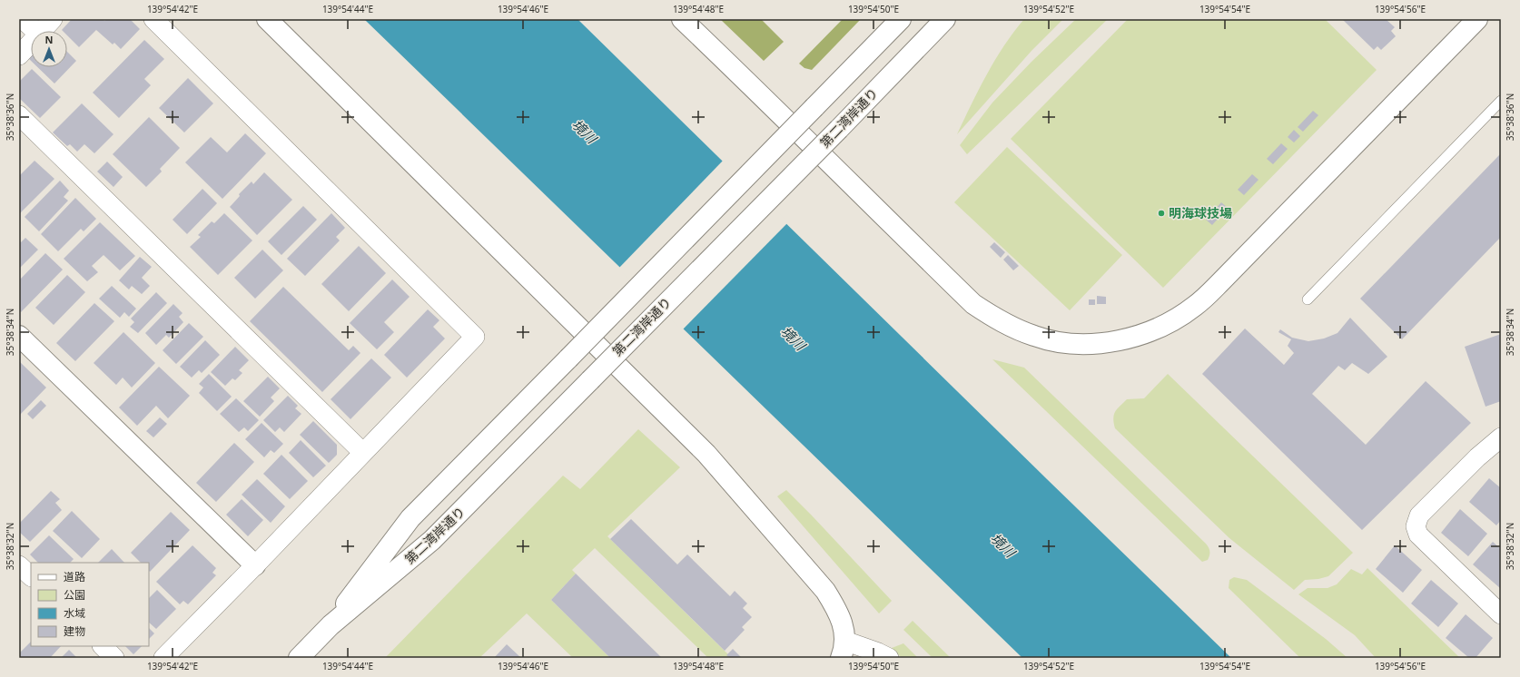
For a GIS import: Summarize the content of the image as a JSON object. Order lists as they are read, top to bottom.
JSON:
{
  "streets": {
    "street": ["第二湾岸通り"]
  },
  "water": ["境川"],
  "places": ["明海球技場"],
  "legend": [
    "道路",
    "公園",
    "水域",
    "建物"
  ],
  "north": "top",
  "coordinates": [
    "139°54'42\"E",
    "139°54'44\"E",
    "139°54'46\"E",
    "139°54'48\"E",
    "139°54'50\"E",
    "139°54'52\"E",
    "139°54'54\"E",
    "139°54'56\"E",
    "35°38'36\"N",
    "35°38'34\"N",
    "35°38'32\"N"
  ]
}
